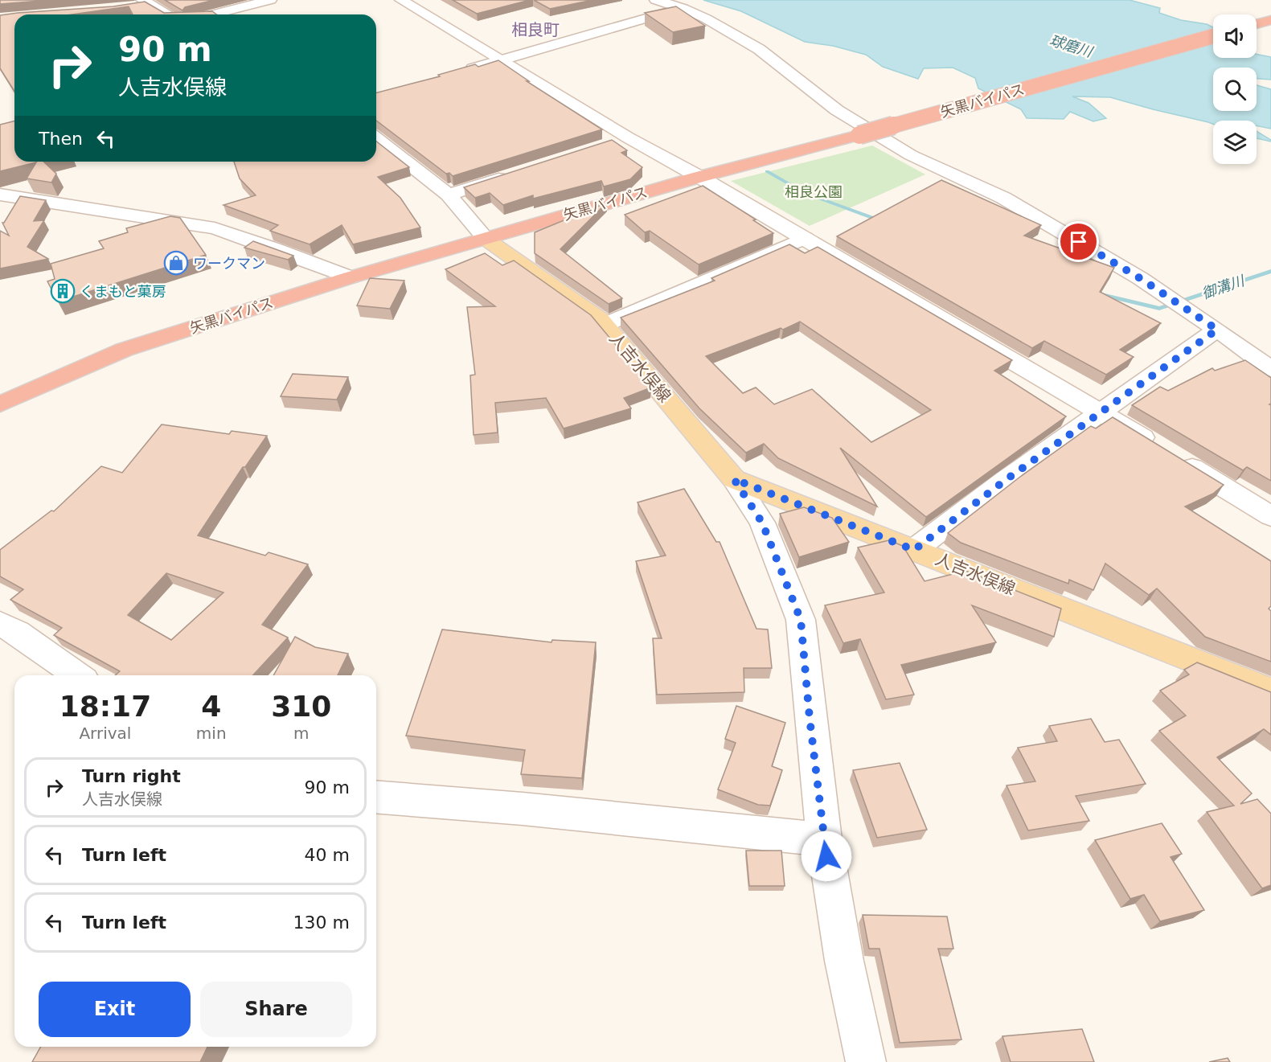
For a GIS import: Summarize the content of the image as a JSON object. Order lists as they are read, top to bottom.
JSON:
{
  "streets": {
    "highway": ["矢黒バイパス"],
    "main road": ["人吉水俣線"]
  },
  "crossings": [
    ["矢黒バイパス", "人吉水俣線"]
  ],
  "districts": ["相良町"],
  "water": ["球磨川", "御溝川"],
  "parks": ["相良公園"],
  "places": {
    "shop": ["ワークマン"],
    "building": ["くまもと菓房"]
  },
  "page": {
    "turn": ["90 m", "人吉水俣線"],
    "then": "Then",
    "eta": [
      "18:17",
      "Arrival",
      "4",
      "min",
      "310",
      "m"
    ],
    "list": [
      {
        "name": "Turn right",
        "note": "人吉水俣線",
        "value": "90 m"
      },
      {
        "name": "Turn left",
        "value": "40 m"
      },
      {
        "name": "Turn left",
        "value": "130 m"
      }
    ],
    "buttons": ["Exit", "Share"]
  }
}
